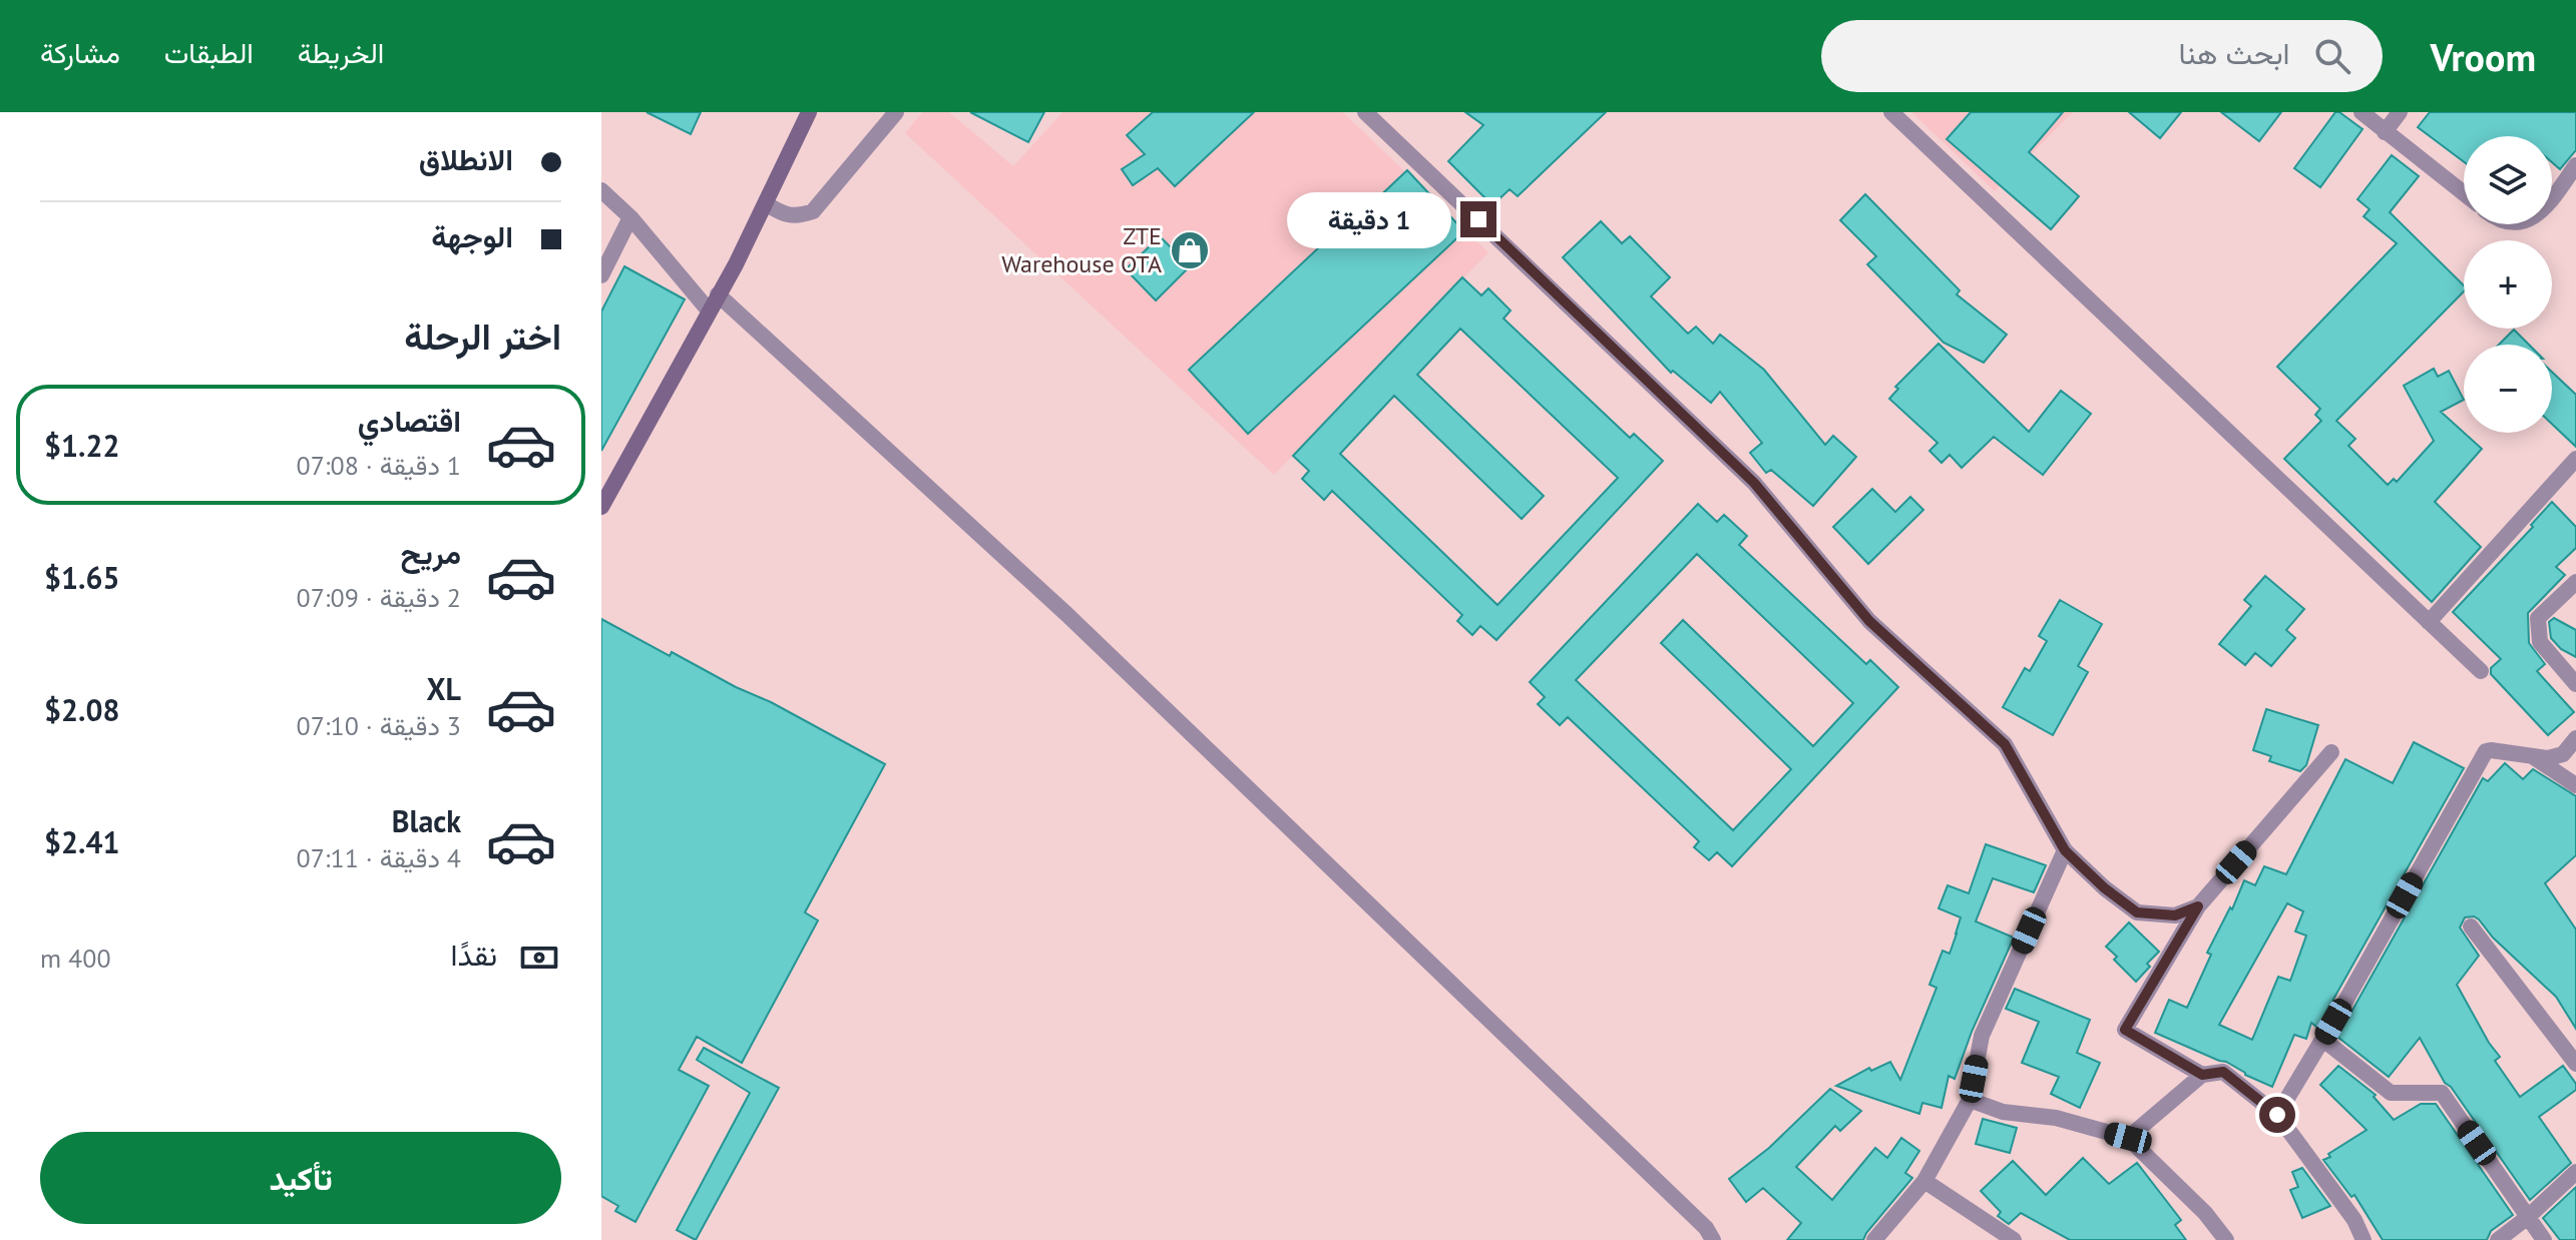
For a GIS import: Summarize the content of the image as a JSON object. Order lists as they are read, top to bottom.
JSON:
{
  "places": {
    "shop": ["ZTE Warehouse OTA"]
  },
  "page": {
    "header": "Vroom",
    "search": "ابحث هنا",
    "nav": ["الخريطة", "الطبقات", "مشاركة"],
    "banner": ["الانطلاق", "الوجهة"],
    "map_buttons": ["+", "−"],
    "bubble": "1 دقيقة",
    "heading": "اختر الرحلة",
    "list": [
      {
        "name": "اقتصادي",
        "note": "1 دقيقة · 07:08",
        "value": "$1.22"
      },
      {
        "name": "مريح",
        "note": "2 دقيقة · 07:09",
        "value": "$1.65"
      },
      {
        "name": "XL",
        "note": "3 دقيقة · 07:10",
        "value": "$2.08"
      },
      {
        "name": "Black",
        "note": "4 دقيقة · 07:11",
        "value": "$2.41"
      }
    ],
    "pay": ["نقدًا", "400 m"],
    "buttons": "تأكيد"
  }
}
